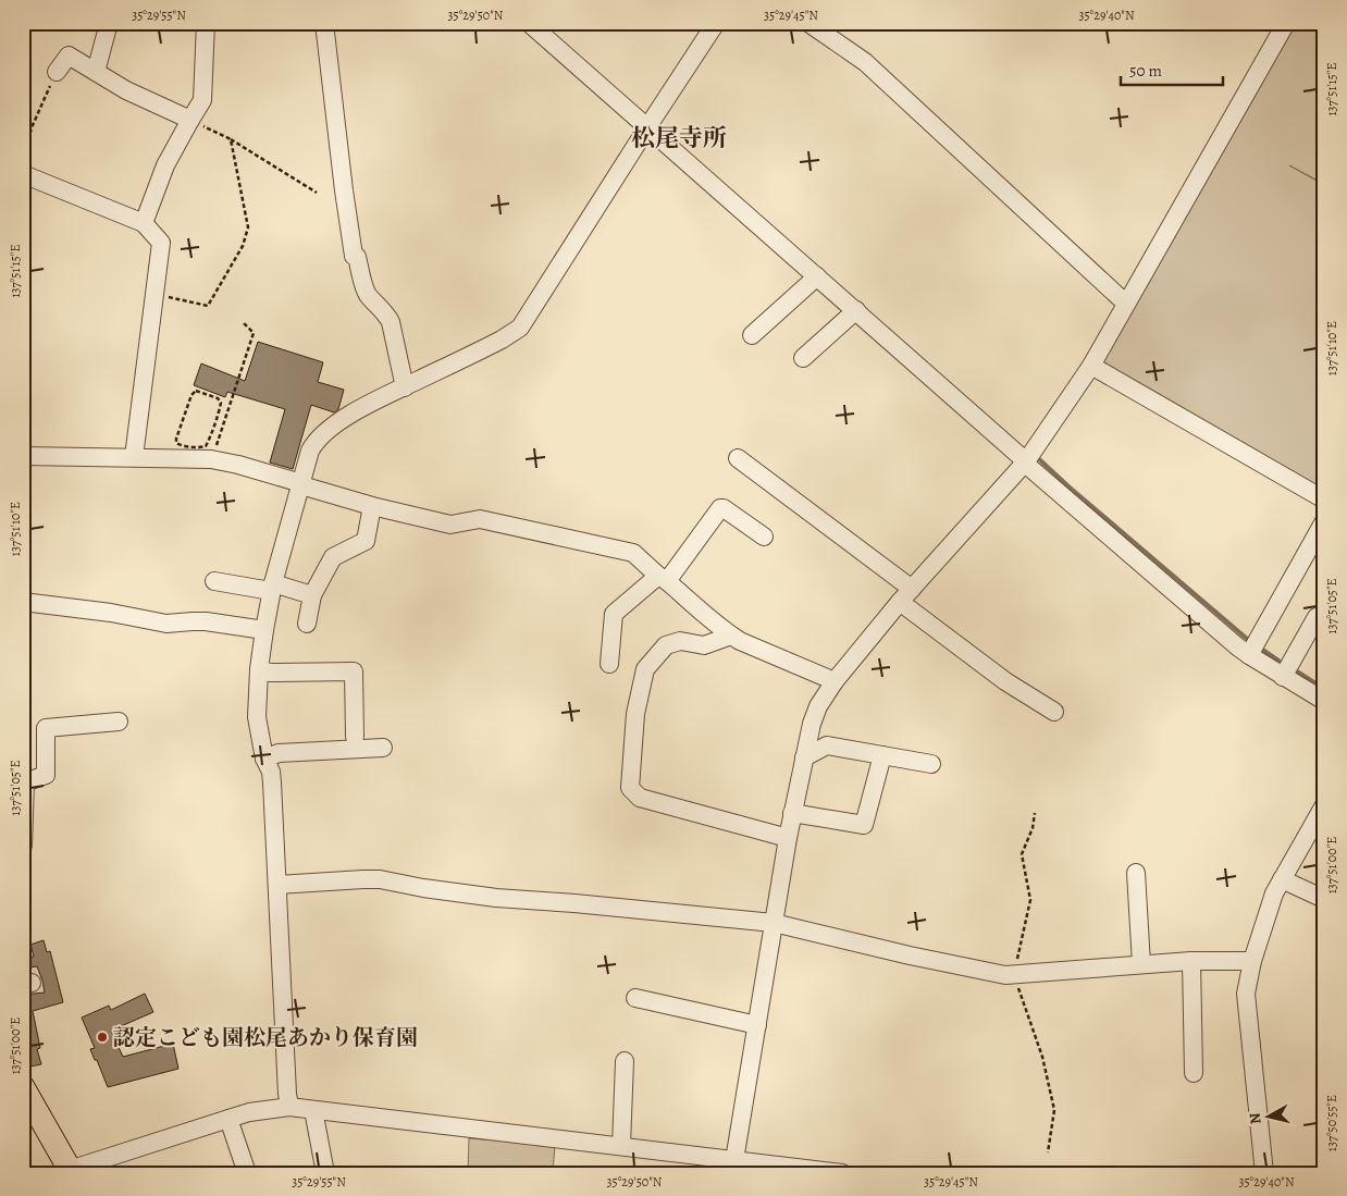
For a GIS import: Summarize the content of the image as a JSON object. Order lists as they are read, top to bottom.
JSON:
{
  "districts": ["松尾寺所"],
  "places": ["認定こども園松尾あかり保育園"],
  "scale_bar": "50 m",
  "north": "left",
  "coordinates": [
    "35°29'55\"N",
    "35°29'50\"N",
    "35°29'45\"N",
    "35°29'40\"N",
    "137°51'15\"E",
    "137°51'10\"E",
    "137°51'05\"E",
    "137°51'00\"E",
    "137°50'55\"E"
  ]
}
